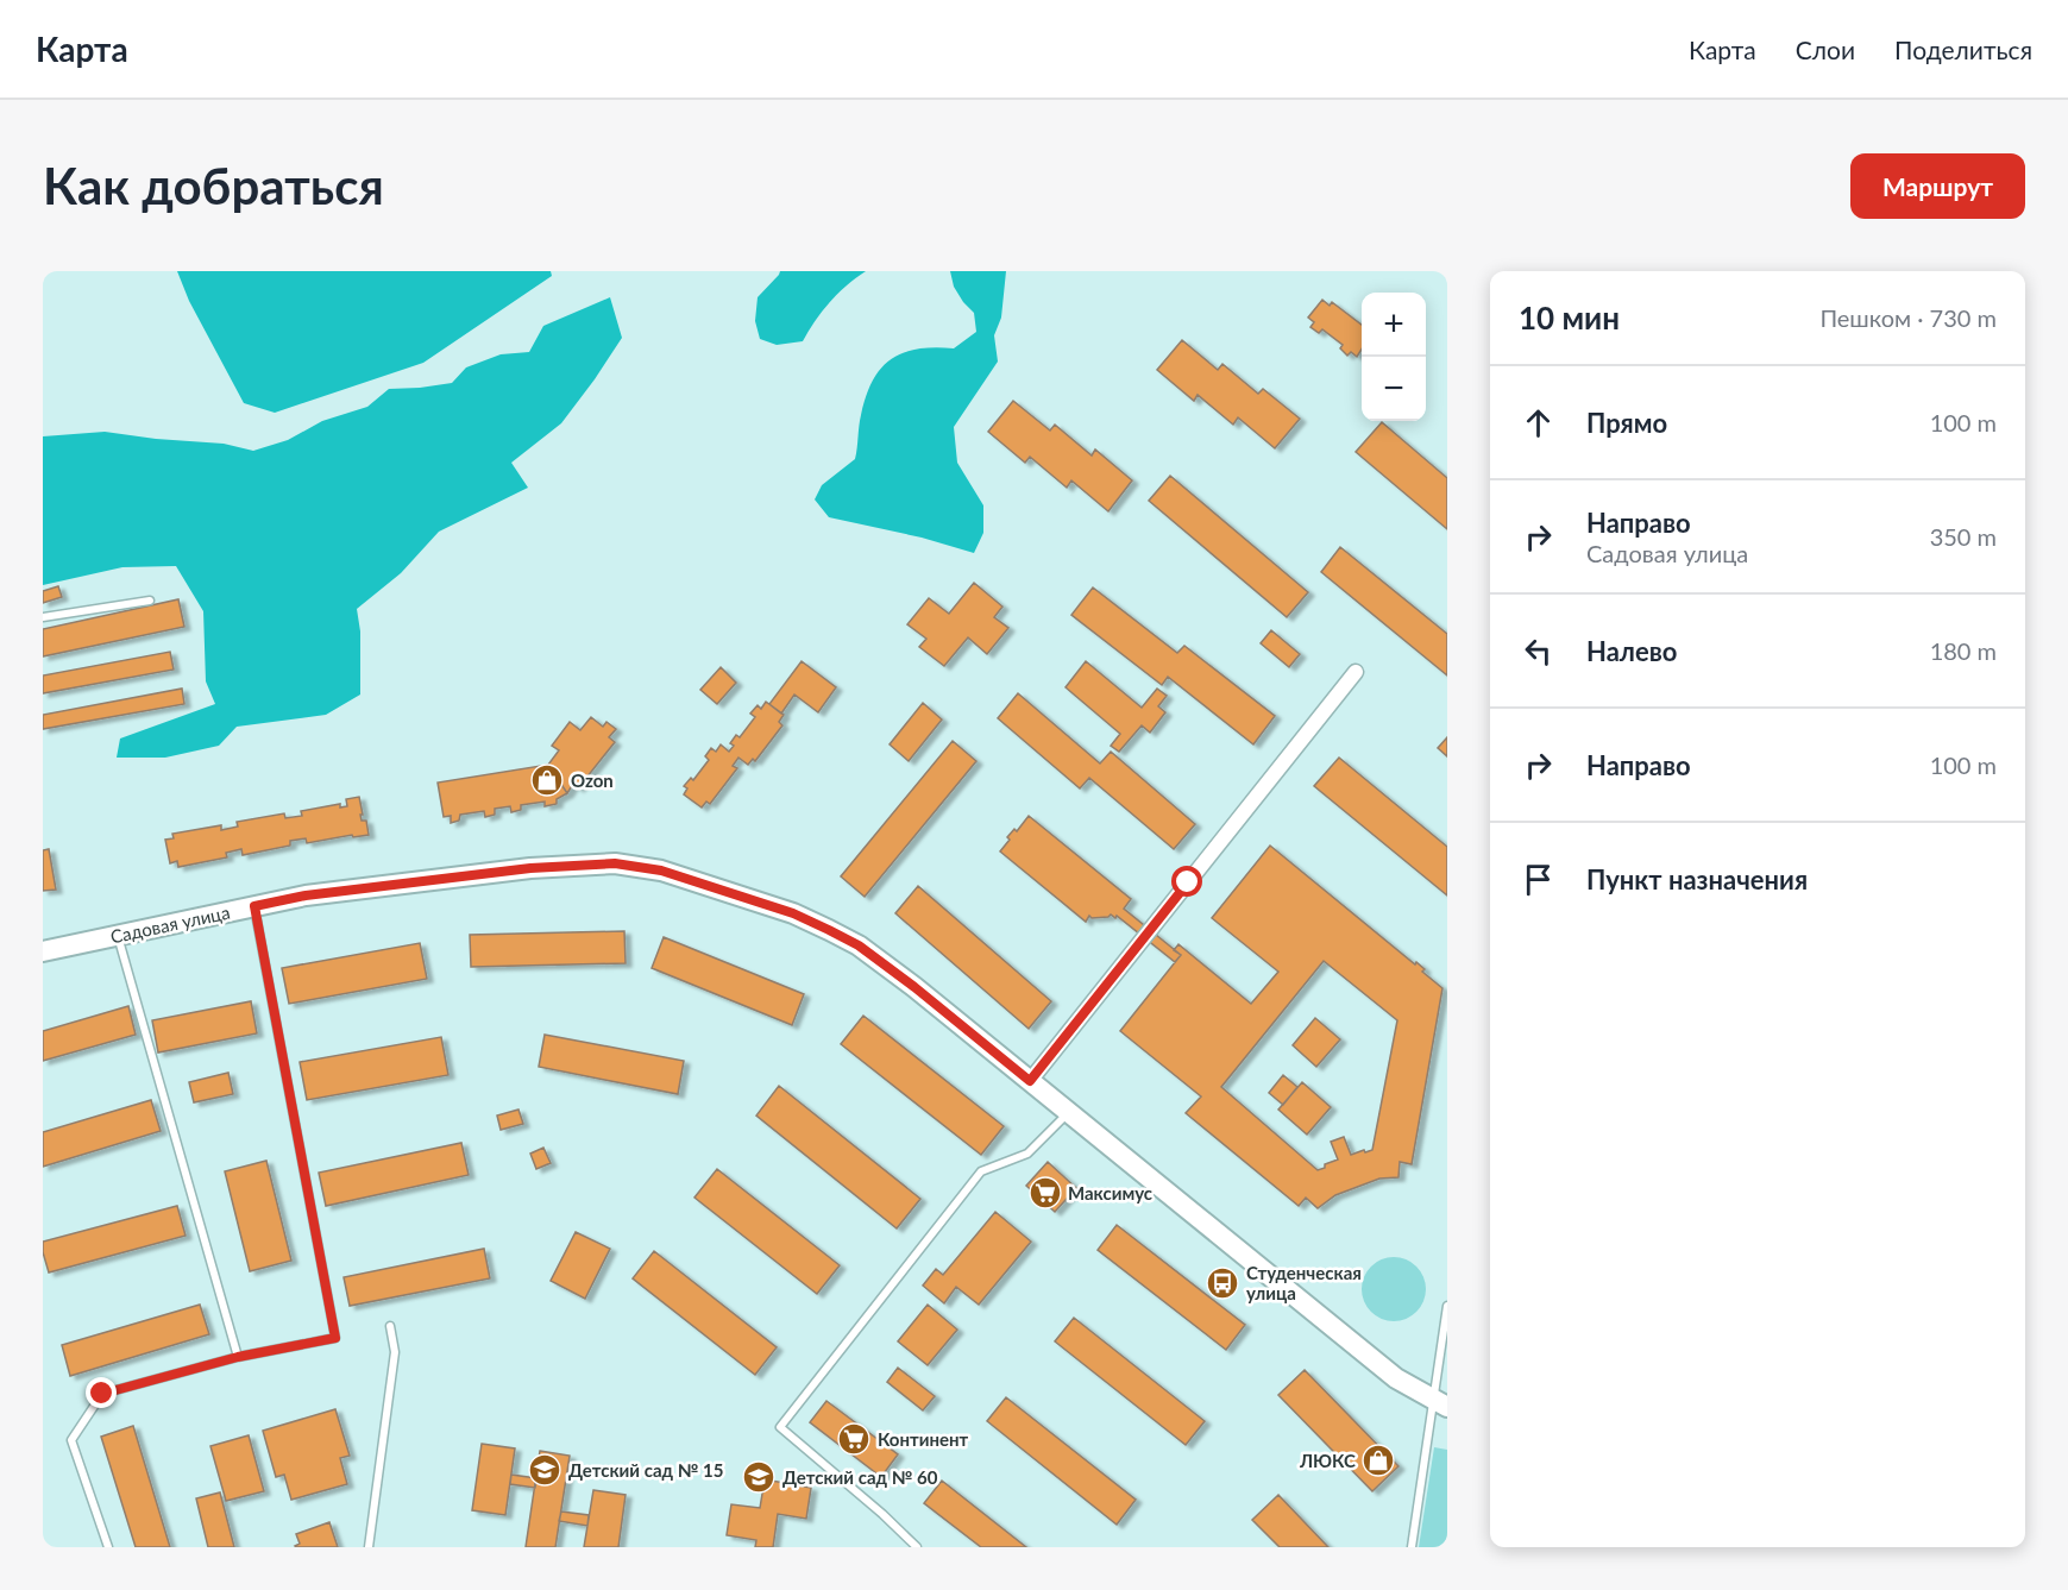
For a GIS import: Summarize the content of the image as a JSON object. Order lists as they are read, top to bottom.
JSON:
{
  "streets": {
    "main road": ["Садовая улица"]
  },
  "places": {
    "shop": ["Ozon", "ЛЮКС"],
    "supermarket": ["Максимус", "Континент"],
    "bus stop": ["Студенческая улица"],
    "school or university": ["Детский сад № 15", "Детский сад № 60"]
  },
  "page": {
    "header": "Карта",
    "nav": ["Карта", "Слои", "Поделиться"],
    "buttons": "Маршрут",
    "title": "Как добраться",
    "heading": ["10 мин", "Пешком · 730 m"],
    "map_buttons": ["+", "−"],
    "list": [
      ["Прямо", "100 m"],
      ["Направо", "Садовая улица", "350 m"],
      ["Налево", "180 m"],
      ["Направо", "100 m"],
      "Пункт назначения"
    ]
  }
}
